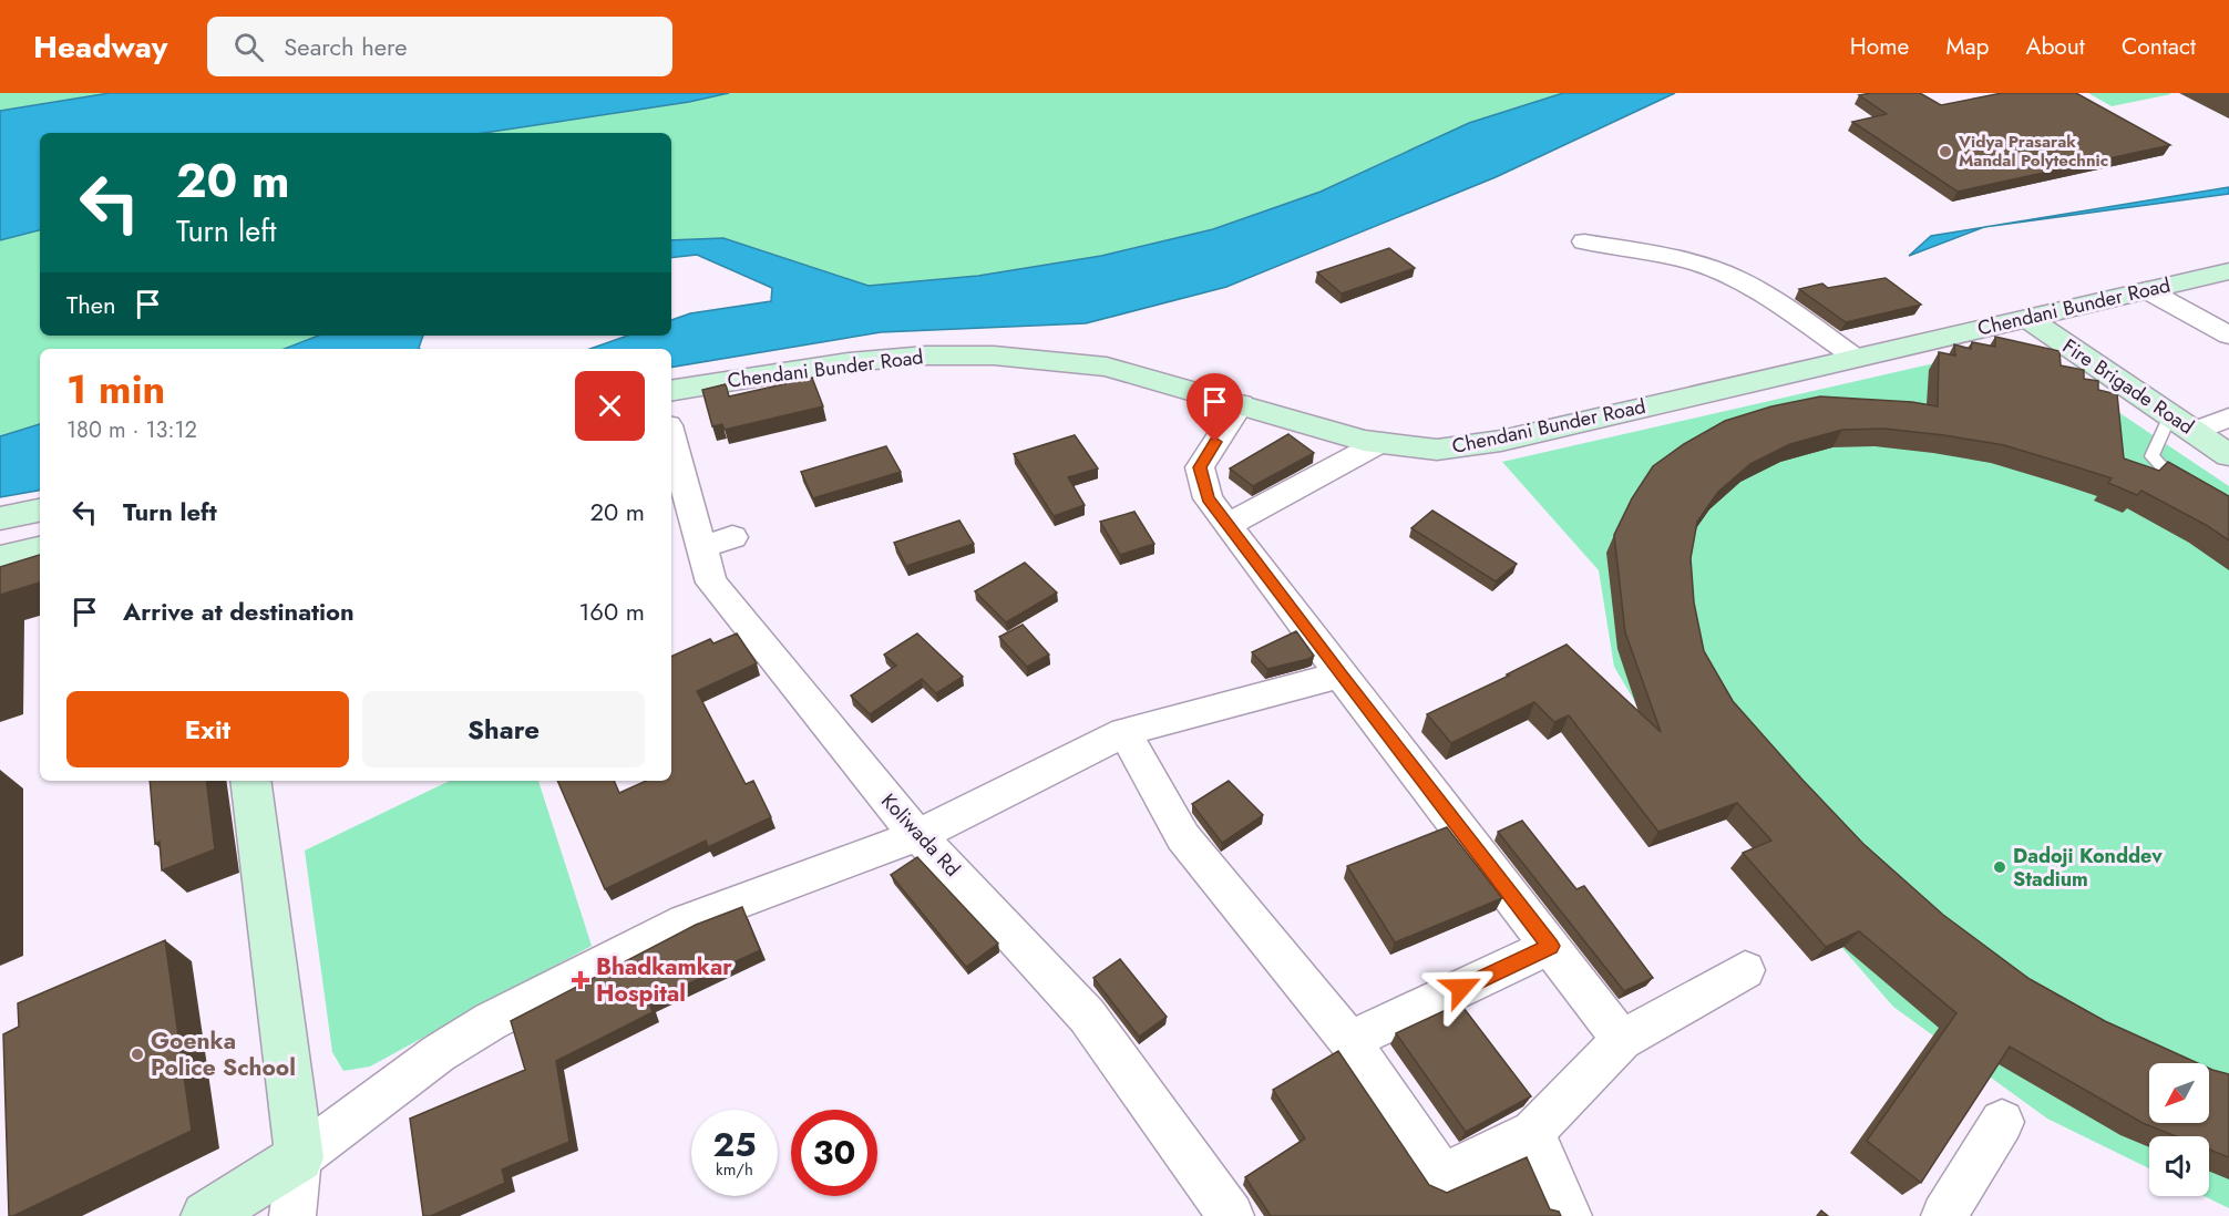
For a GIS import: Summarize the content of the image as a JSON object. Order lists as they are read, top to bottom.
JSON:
{
  "streets": {
    "main road": ["Chendani Bunder Road", "Fire Brigade Road"],
    "street": ["Koliwada Rd"]
  },
  "crossings": [
    ["Chendani Bunder Road", "Fire Brigade Road"]
  ],
  "places": {
    "other": ["Vidya Prasarak Mandal Polytechnic", "Dadoji Konddev Stadium", "Goenka Police School"],
    "health": ["Bhadkamkar Hospital"]
  },
  "north": "bottom left",
  "page": {
    "header": "Headway",
    "search": "Search here",
    "nav": [
      "Home",
      "Map",
      "About",
      "Contact"
    ],
    "turn": ["20 m", "Turn left"],
    "then": "Then",
    "heading": ["1 min", "180 m · 13:12"],
    "list": [
      {
        "name": "Turn left",
        "value": "20 m"
      },
      {
        "name": "Arrive at destination",
        "value": "160 m"
      }
    ],
    "buttons": ["Exit", "Share"],
    "speed": "25 km/h",
    "limit": "30"
  }
}
